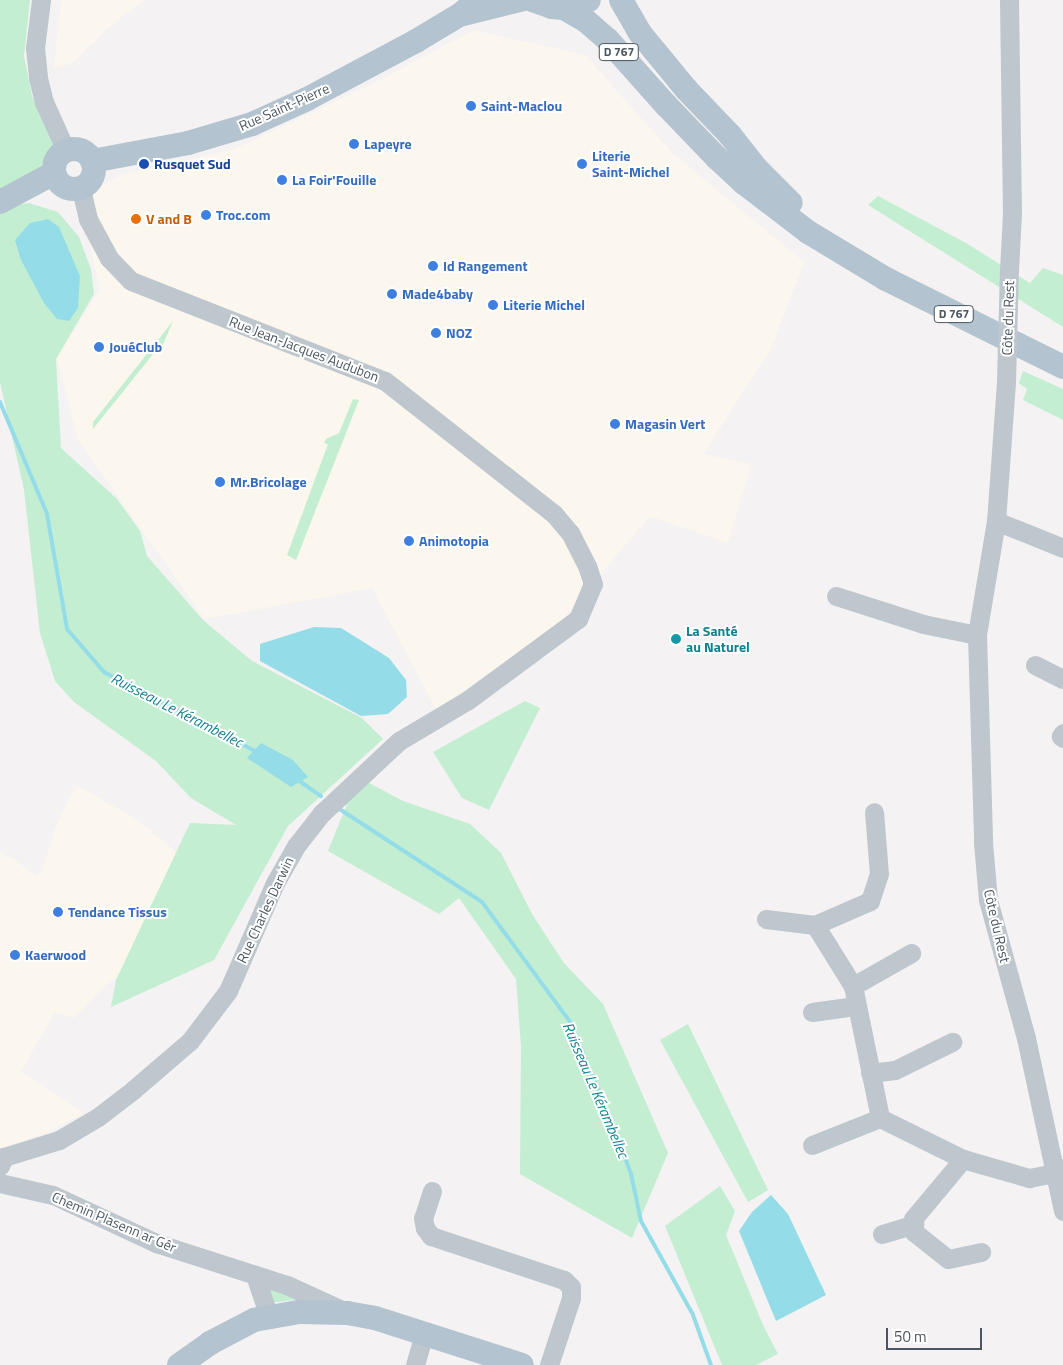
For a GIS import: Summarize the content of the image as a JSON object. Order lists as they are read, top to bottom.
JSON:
{
  "streets": {
    "main road": ["D 767", "Rue Saint-Pierre"],
    "street": [
      "Côte du Rest",
      "Rue Jean-Jacques Audubon",
      "Rue Charles Darwin",
      "Chemin Plasenn ar Gêr"
    ]
  },
  "crossings": [
    ["Rue Saint-Pierre", "Rue Jean-Jacques Audubon"],
    ["Rue Jean-Jacques Audubon", "Rue Charles Darwin"]
  ],
  "water": ["Ruisseau Le Kérambellec"],
  "places": [
    "Saint-Maclou",
    "Lapeyre",
    "Rusquet Sud",
    "Literie Saint-Michel",
    "La Foir'Fouille",
    "Troc.com",
    "V and B",
    "Id Rangement",
    "Made4baby",
    "Literie Michel",
    "NOZ",
    "JouéClub",
    "Magasin Vert",
    "Mr.Bricolage",
    "Animotopia",
    "La Santé au Naturel",
    "Tendance Tissus",
    "Kaerwood"
  ],
  "scale_bar": "50 m"
}
